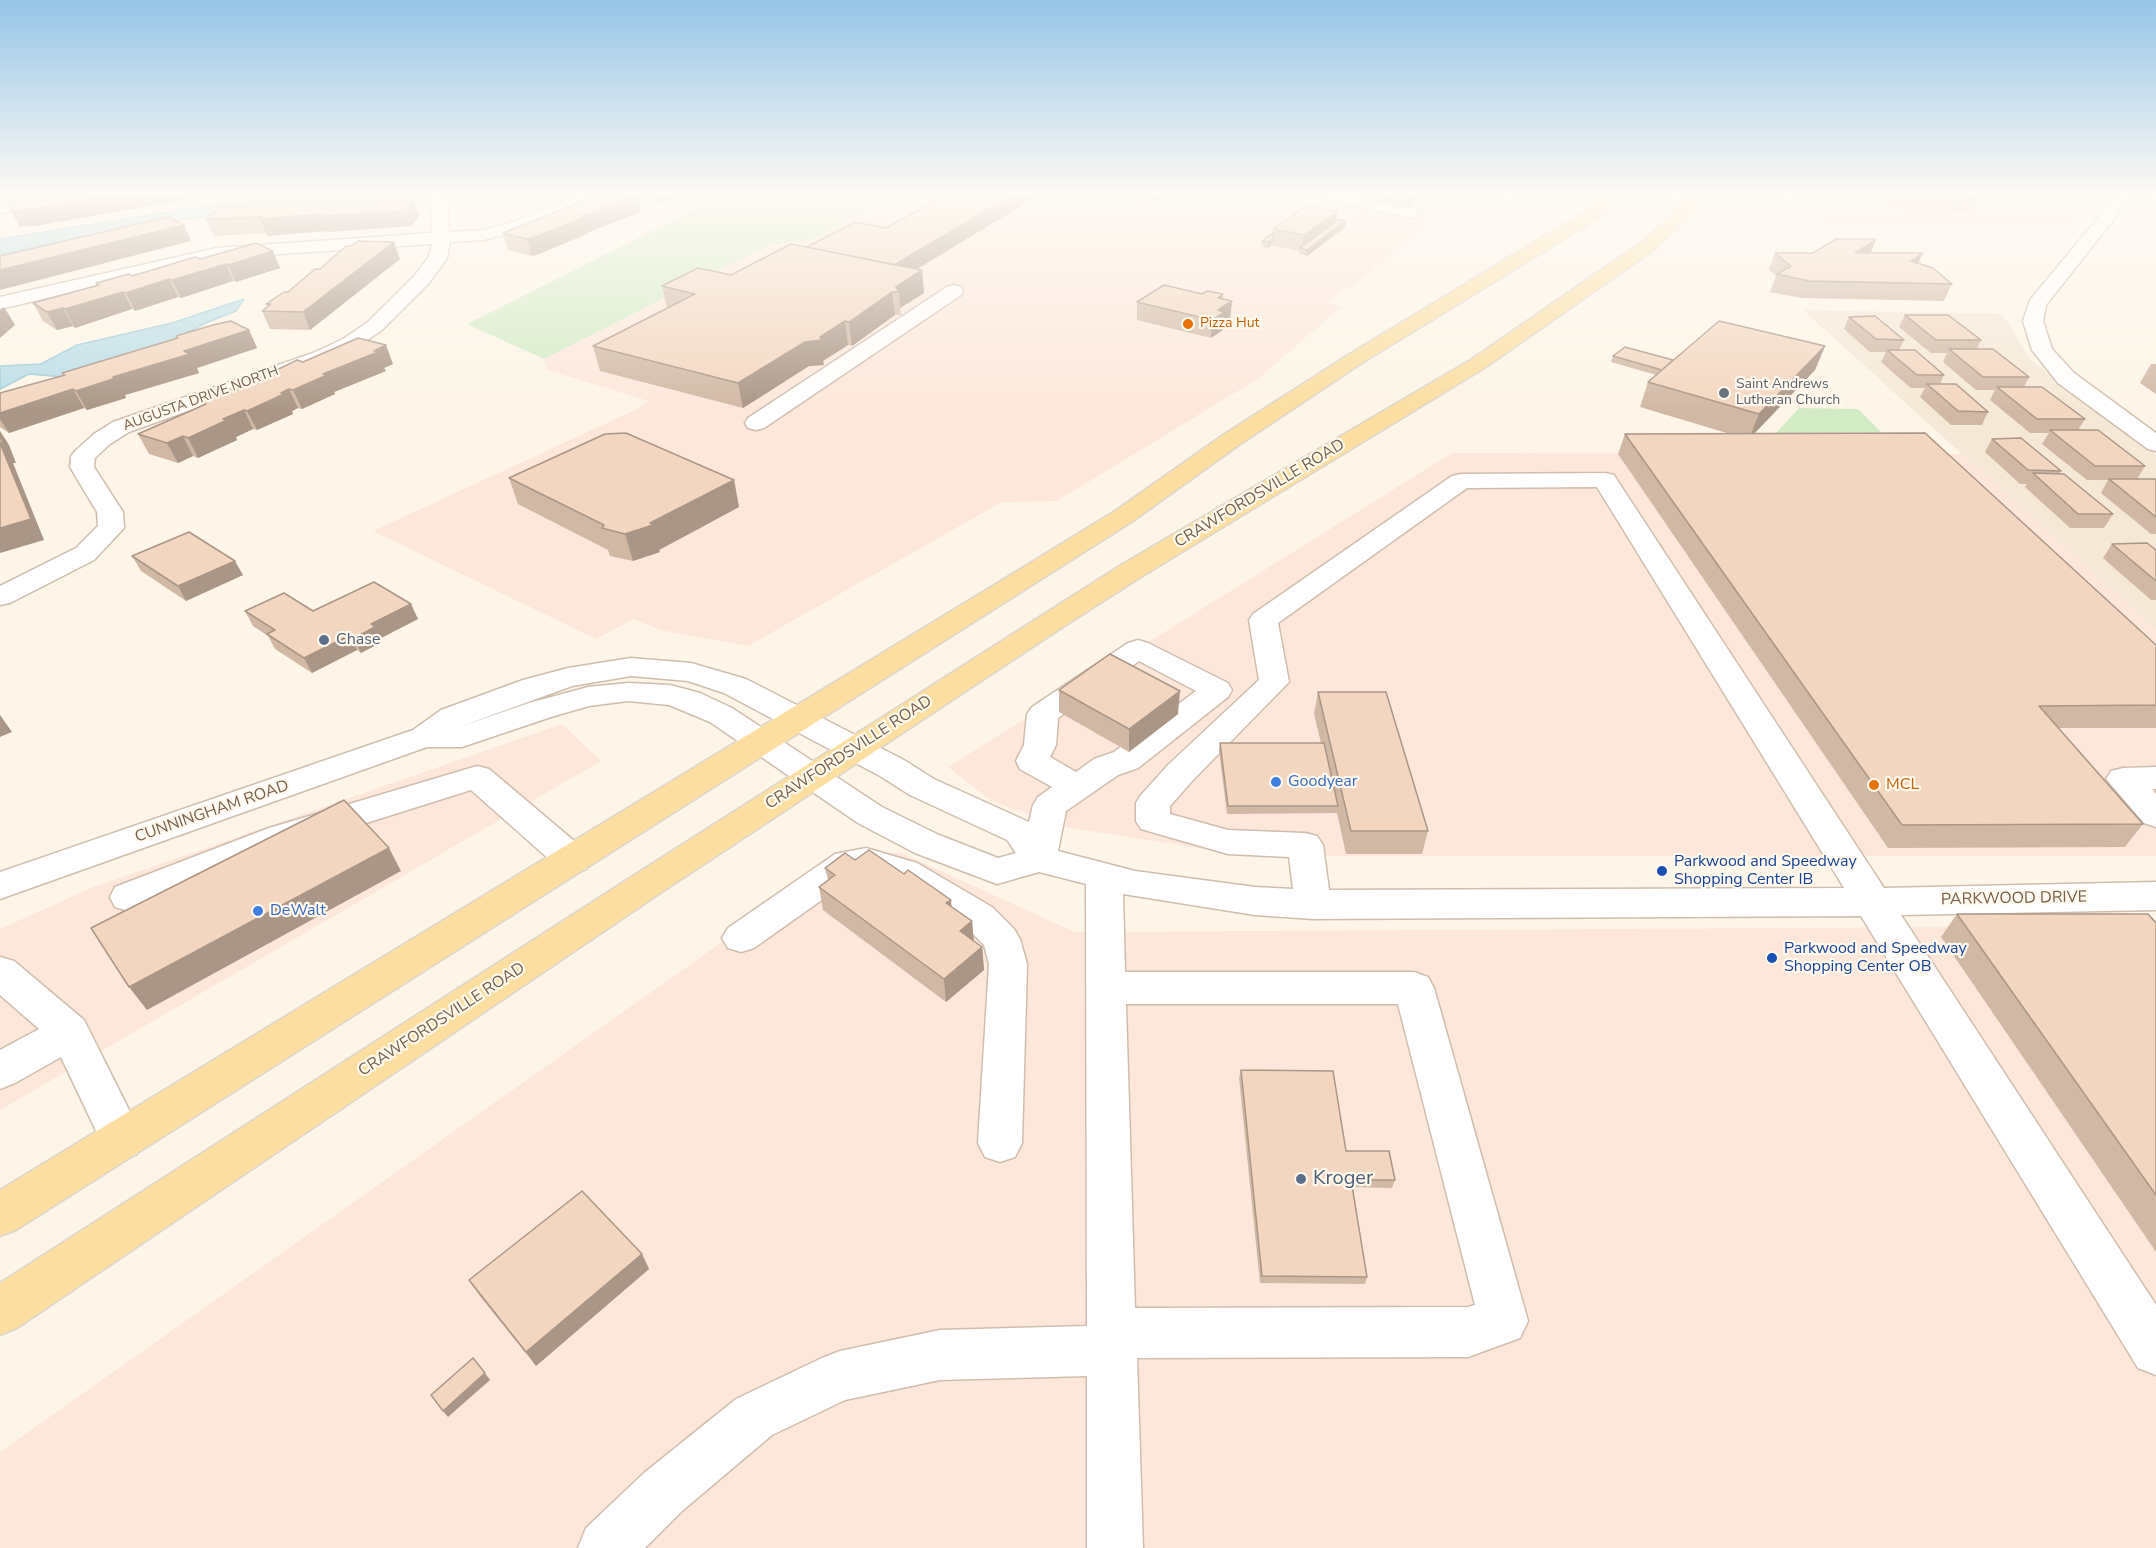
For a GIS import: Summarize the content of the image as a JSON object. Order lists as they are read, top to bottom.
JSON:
{
  "streets": {
    "main road": ["CRAWFORDSVILLE ROAD"],
    "street": ["AUGUSTA DRIVE NORTH", "CUNNINGHAM ROAD", "PARKWOOD DRIVE"]
  },
  "crossings": [
    ["CRAWFORDSVILLE ROAD", "CUNNINGHAM ROAD"],
    ["CUNNINGHAM ROAD", "PARKWOOD DRIVE"]
  ],
  "places": [
    "Pizza Hut",
    "Saint Andrews Lutheran Church",
    "Chase",
    "Goodyear",
    "MCL",
    "Parkwood and Speedway Shopping Center IB",
    "DeWalt",
    "Parkwood and Speedway Shopping Center OB",
    "Kroger"
  ]
}
